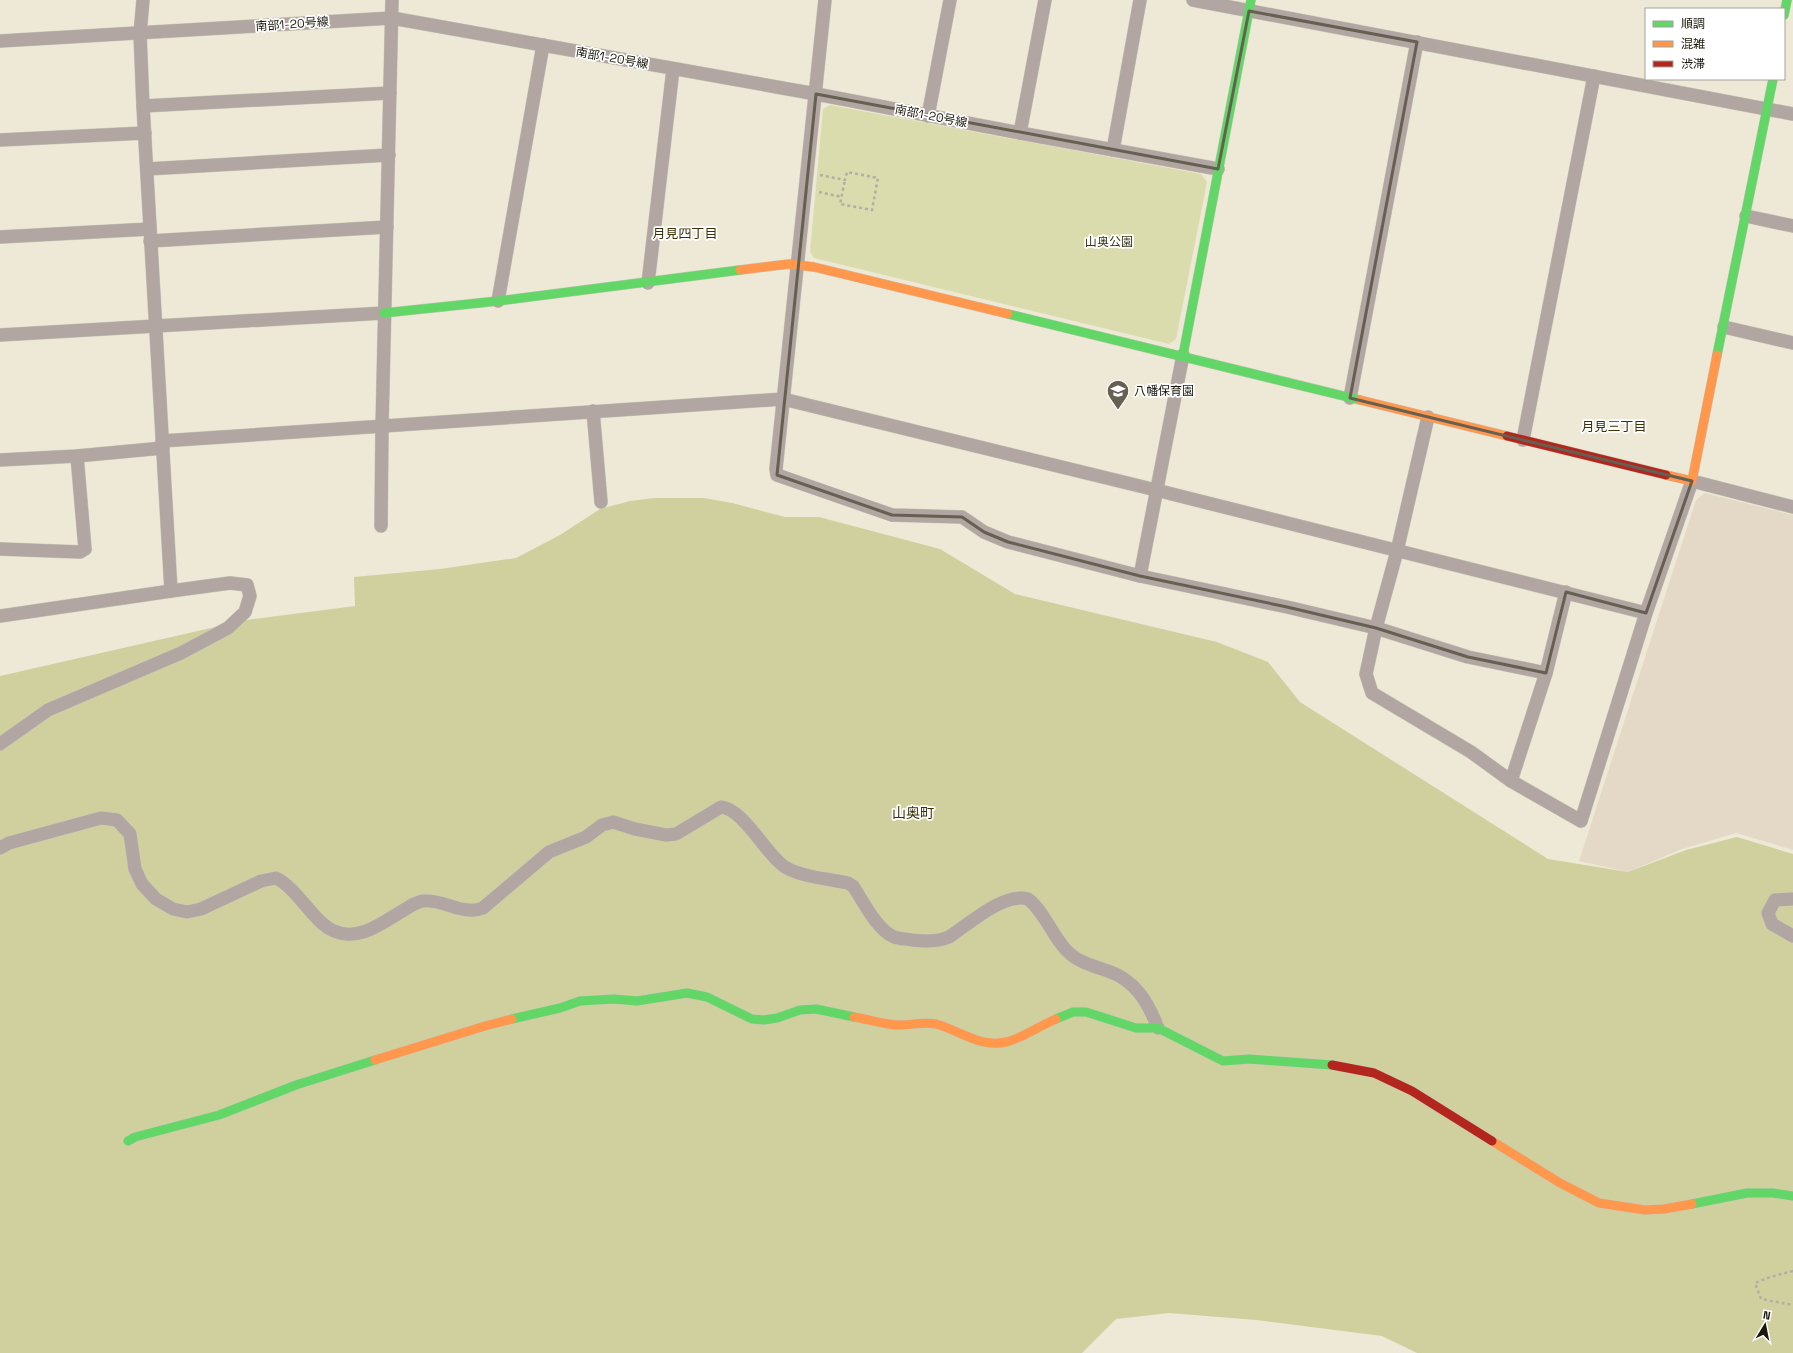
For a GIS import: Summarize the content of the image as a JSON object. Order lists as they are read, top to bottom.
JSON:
{
  "streets": {
    "street": ["南部1-20号線"]
  },
  "districts": ["月見四丁目", "月見三丁目", "山奥町"],
  "parks": ["山奥公園"],
  "places": {
    "school or university": ["八幡保育園"]
  },
  "legend": ["順調", "混雑", "渋滞"],
  "north": "top"
}
